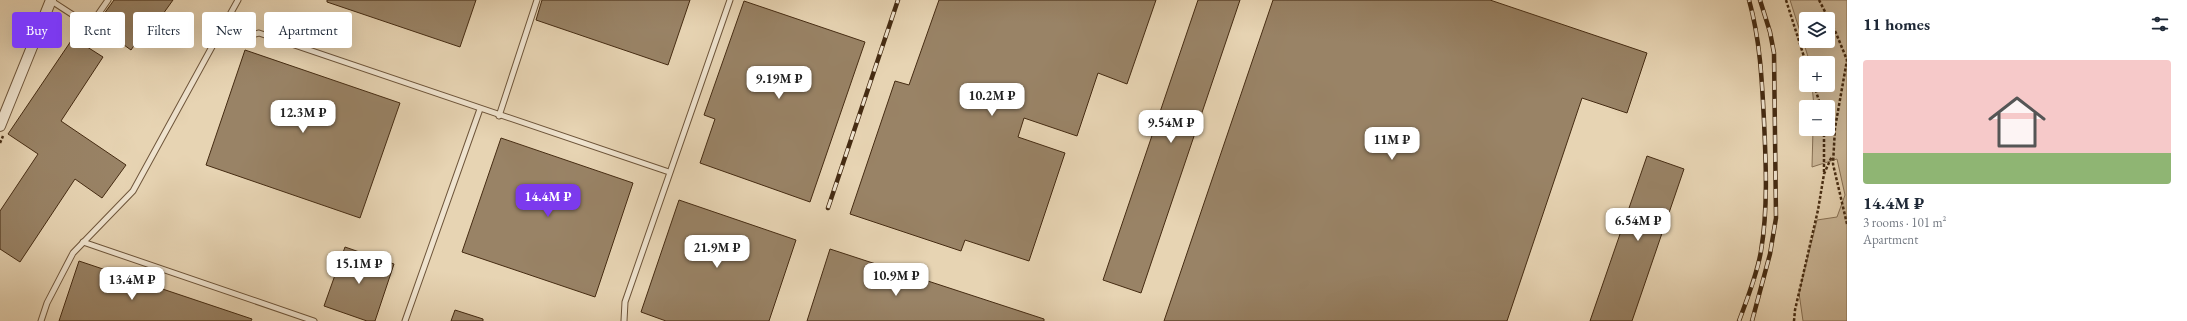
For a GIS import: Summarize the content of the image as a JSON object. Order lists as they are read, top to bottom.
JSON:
{
  "page": {
    "heading": "11 homes",
    "map_buttons": ["+", "−"],
    "chip": [
      "Buy",
      "Rent",
      "Filters",
      "New",
      "Apartment"
    ],
    "list": [
      {
        "name": "14.4M ₽",
        "note": "3 rooms · 101 m² · Apartment"
      }
    ],
    "price": [
      "9.19M ₽",
      "10.2M ₽",
      "12.3M ₽",
      "9.54M ₽",
      "11M ₽",
      "14.4M ₽",
      "6.54M ₽",
      "21.9M ₽",
      "15.1M ₽",
      "10.9M ₽",
      "13.4M ₽"
    ]
  }
}
